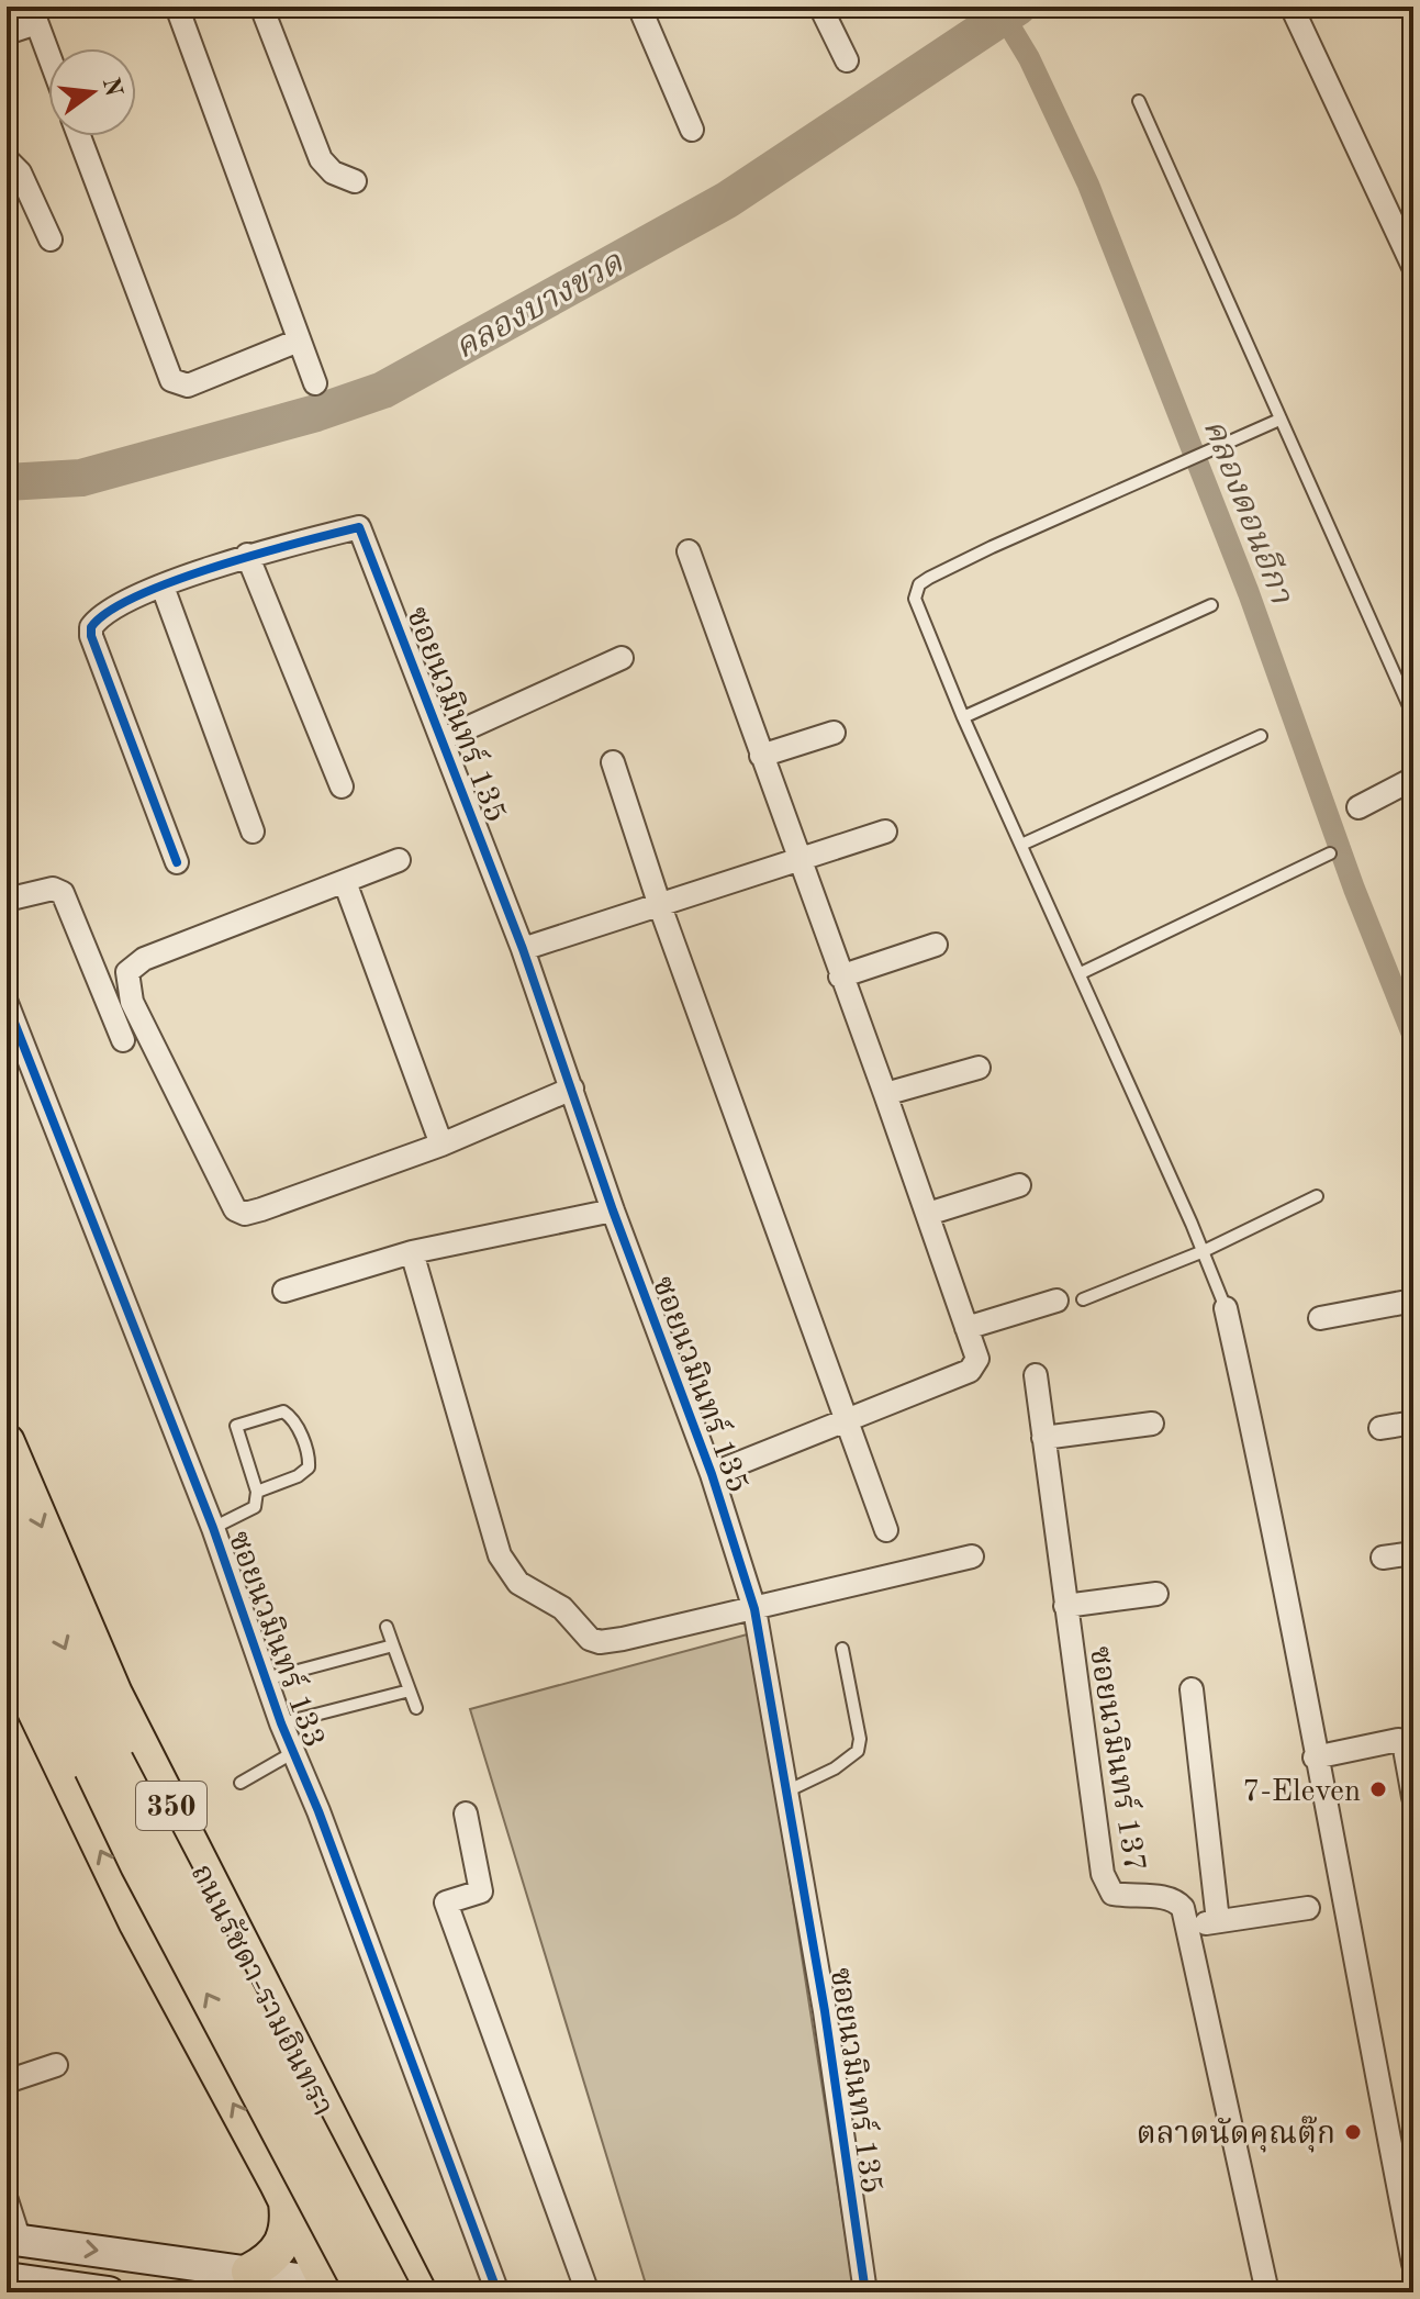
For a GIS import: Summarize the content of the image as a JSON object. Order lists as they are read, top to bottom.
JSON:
{
  "streets": {
    "main road": ["350", "ถนนรัชดา-รามอินทรา"],
    "street": ["ซอยนวมินทร์ 135", "ซอยนวมินทร์ 133", "ซอยนวมินทร์ 137"]
  },
  "water": ["คลองบางขวด", "คลองดอนอีกา"],
  "places": ["7-Eleven", "ตลาดนัดคุณตุ๊ก"],
  "north": "right"
}
